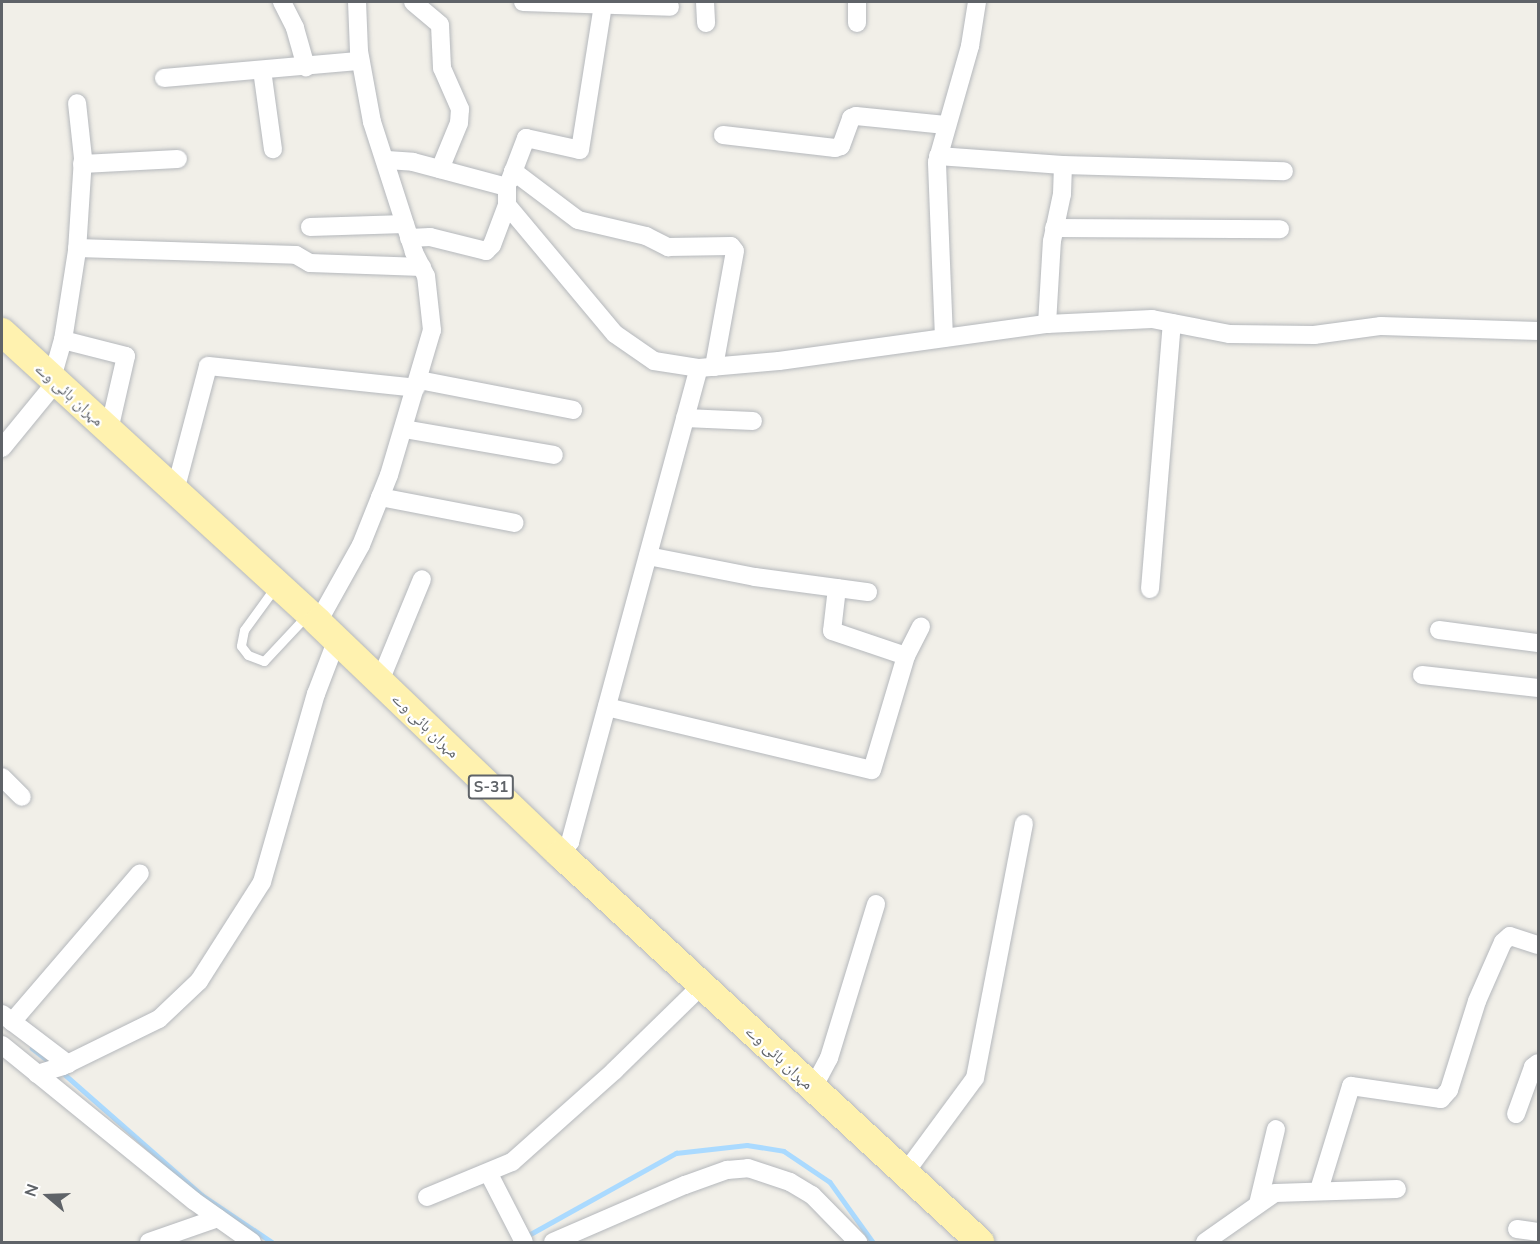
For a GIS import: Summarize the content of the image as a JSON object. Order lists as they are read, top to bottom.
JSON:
{
  "streets": {
    "main road": ["مہران ہائی وے", "S-31"]
  },
  "north": "left"
}
